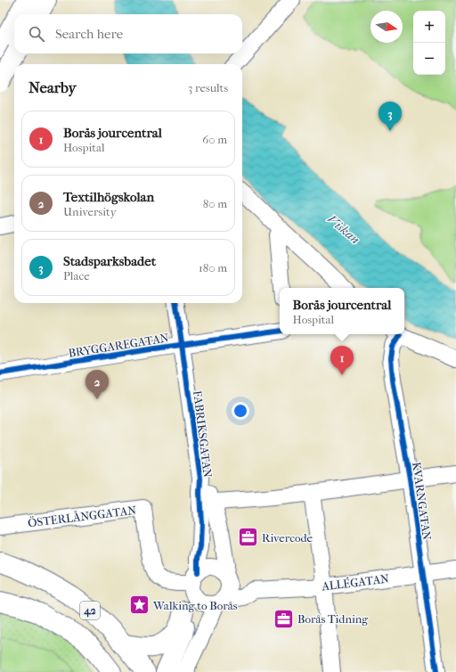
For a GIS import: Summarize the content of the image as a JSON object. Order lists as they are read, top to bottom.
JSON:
{
  "streets": {
    "main road": ["42"],
    "street": [
      "BRYGGAREGATAN",
      "FABRIKSGATAN",
      "KVARNGATAN",
      "ÖSTERLÅNGGATAN",
      "ALLÉGATAN"
    ]
  },
  "crossings": [
    ["BRYGGAREGATAN", "FABRIKSGATAN"],
    ["FABRIKSGATAN", "ÖSTERLÅNGGATAN"],
    ["FABRIKSGATAN", "ALLÉGATAN"],
    ["KVARNGATAN", "ALLÉGATAN"],
    ["ÖSTERLÅNGGATAN", "ALLÉGATAN"]
  ],
  "water": ["Viskan"],
  "places": {
    "office": ["Rivercode", "Borås Tidning"],
    "place": ["Walking to Borås"]
  },
  "north": "right",
  "page": {
    "map_buttons": ["+", "−"],
    "search": "Search here",
    "heading": ["Nearby", "3 results"],
    "pins": ["3", "1", "2"],
    "list": [
      {
        "mark": "1",
        "name": "Borås jourcentral",
        "note": "Hospital",
        "value": "60 m"
      },
      {
        "mark": "2",
        "name": "Textilhögskolan",
        "note": "University",
        "value": "80 m"
      },
      {
        "mark": "3",
        "name": "Stadsparksbadet",
        "note": "Place",
        "value": "180 m"
      }
    ],
    "popup": ["Borås jourcentral", "Hospital"]
  }
}
